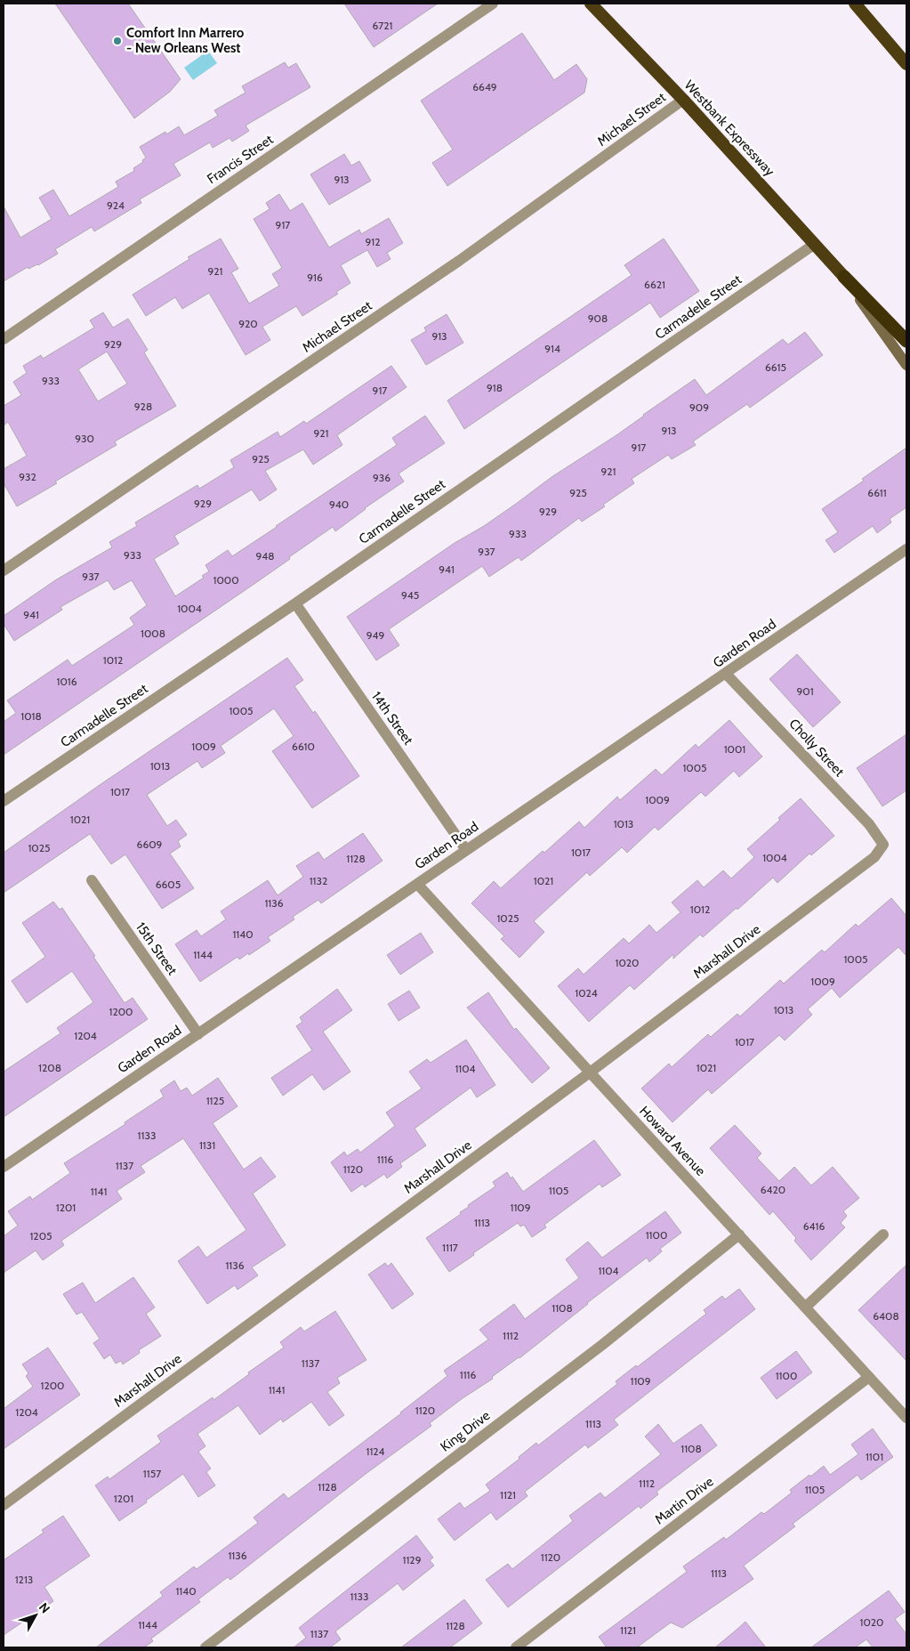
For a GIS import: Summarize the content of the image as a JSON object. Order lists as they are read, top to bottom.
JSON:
{
  "streets": {
    "highway": ["Westbank Expressway"],
    "street": [
      "Michael Street",
      "Francis Street",
      "Carmadelle Street",
      "Garden Road",
      "14th Street",
      "Cholly Street",
      "15th Street",
      "Marshall Drive",
      "Howard Avenue",
      "King Drive",
      "Martin Drive"
    ]
  },
  "crossings": [
    ["Michael Street", "Westbank Expressway"],
    ["Westbank Expressway", "Carmadelle Street"],
    ["Carmadelle Street", "14th Street"],
    ["Garden Road", "14th Street"],
    ["Garden Road", "Cholly Street"],
    ["Garden Road", "15th Street"],
    ["Garden Road", "Howard Avenue"],
    ["Cholly Street", "Marshall Drive"],
    ["Marshall Drive", "Howard Avenue"],
    ["Howard Avenue", "King Drive"],
    ["Howard Avenue", "Martin Drive"]
  ],
  "places": ["Comfort Inn Marrero - New Orleans West"],
  "house_numbers": [
    "6721",
    "6649",
    "913",
    "924",
    "917",
    "912",
    "921",
    "916",
    "6621",
    "908",
    "920",
    "913",
    "929",
    "914",
    "6615",
    "933",
    "918",
    "917",
    "928",
    "909",
    "913",
    "921",
    "930",
    "917",
    "925",
    "921",
    "932",
    "936",
    "925",
    "6611",
    "929",
    "940",
    "929",
    "933",
    "937",
    "933",
    "948",
    "941",
    "937",
    "1000",
    "945",
    "1004",
    "941",
    "1008",
    "949",
    "1012",
    "1016",
    "901",
    "1005",
    "1018",
    "1009",
    "6610",
    "1001",
    "1013",
    "1005",
    "1017",
    "1009",
    "1021",
    "1013",
    "6609",
    "1025",
    "1017",
    "1004",
    "1128",
    "1132",
    "1021",
    "6605",
    "1136",
    "1012",
    "1025",
    "1140",
    "1144",
    "1005",
    "1020",
    "1009",
    "1024",
    "1013",
    "1200",
    "1204",
    "1017",
    "1208",
    "1021",
    "1104",
    "1125",
    "1133",
    "1131",
    "1116",
    "1137",
    "1120",
    "6420",
    "1105",
    "1141",
    "1201",
    "1109",
    "1113",
    "6416",
    "1100",
    "1205",
    "1117",
    "1136",
    "1104",
    "1108",
    "6408",
    "1112",
    "1137",
    "1116",
    "1100",
    "1109",
    "1200",
    "1141",
    "1120",
    "1204",
    "1113",
    "1108",
    "1124",
    "1101",
    "1157",
    "1112",
    "1128",
    "1105",
    "1121",
    "1201",
    "1136",
    "1120",
    "1129",
    "1113",
    "1213",
    "1140",
    "1133",
    "1020",
    "1144",
    "1128",
    "1121",
    "1137"
  ],
  "north": "top right"
}
